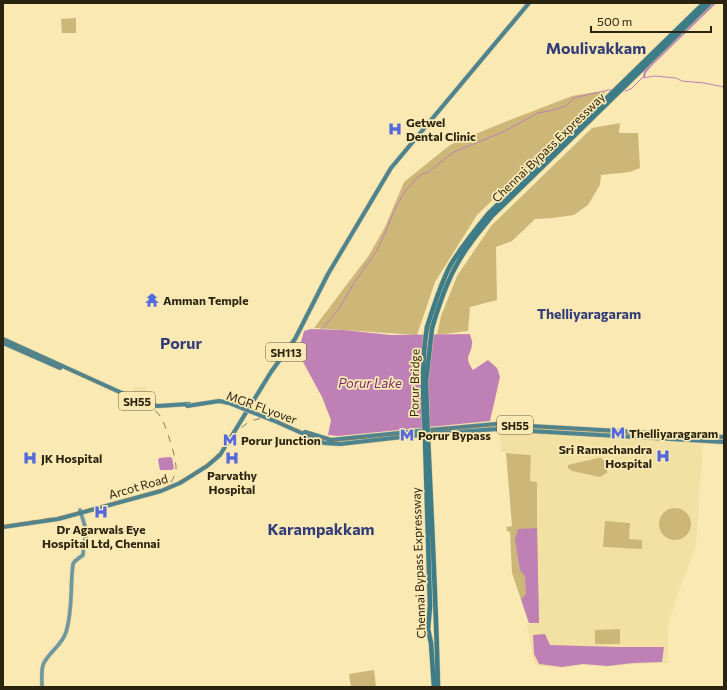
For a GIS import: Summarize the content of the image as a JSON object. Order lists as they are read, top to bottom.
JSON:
{
  "streets": {
    "highway": ["Chennai Bypass Expressway", "Porur Bridge"],
    "main road": [
      "SH113",
      "SH55",
      "MGR FLyover",
      "Arcot Road"
    ]
  },
  "crossings": [
    ["Chennai Bypass Expressway", "Porur Bridge"],
    ["SH55", "MGR FLyover"]
  ],
  "districts": [
    "Moulivakkam",
    "Thelliyaragaram",
    "Porur",
    "Karampakkam"
  ],
  "water": ["Porur Lake"],
  "places": {
    "hospital": [
      "Getwel Dental Clinic",
      "Sri Ramachandra Hospital",
      "JK Hospital",
      "Parvathy Hospital",
      "Dr Agarwals Eye Hospital Ltd, Chennai"
    ],
    "temple": ["Amman Temple"],
    "metro station": ["Thelliyaragaram", "Porur Bypass", "Porur Junction"]
  },
  "scale_bar": "500 m"
}
